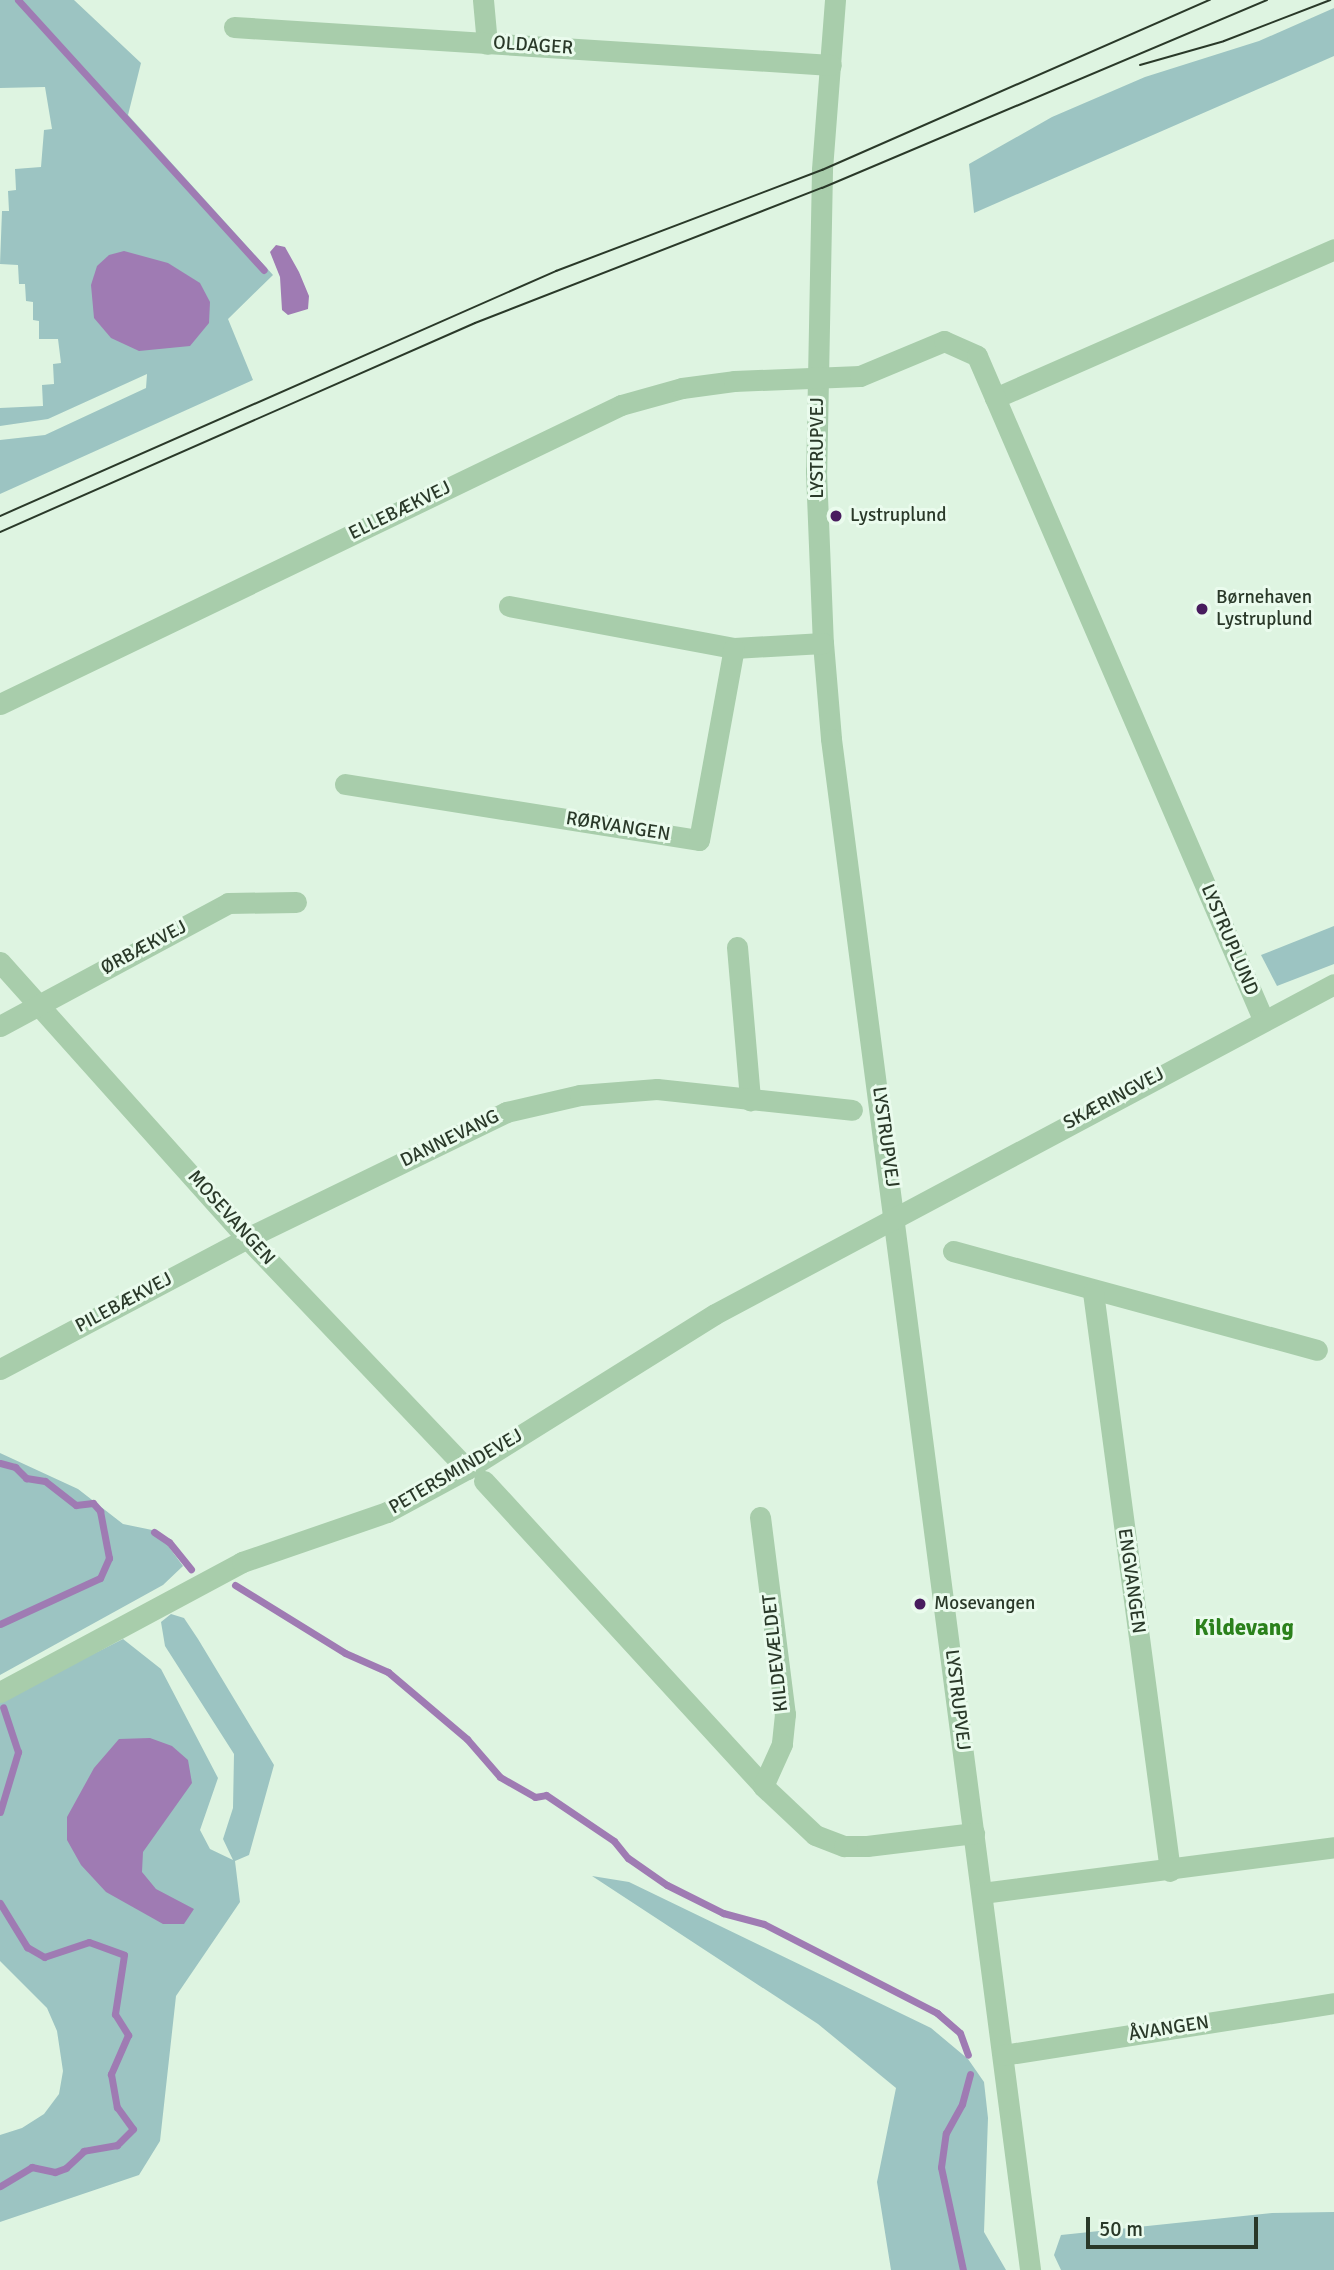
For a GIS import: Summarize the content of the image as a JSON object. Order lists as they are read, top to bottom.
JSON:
{
  "streets": {
    "street": [
      "OLDAGER",
      "LYSTRUPVEJ",
      "ELLEBÆKVEJ",
      "RØRVANGEN",
      "LYSTRUPLUND",
      "ØRBÆKVEJ",
      "SKÆRINGVEJ",
      "DANNEVANG",
      "MOSEVANGEN",
      "PILEBÆKVEJ",
      "PETERSMINDEVEJ",
      "ENGVANGEN",
      "KILDEVÆLDET",
      "ÅVANGEN"
    ]
  },
  "crossings": [
    ["OLDAGER", "LYSTRUPVEJ"],
    ["LYSTRUPVEJ", "ELLEBÆKVEJ"],
    ["LYSTRUPVEJ", "LYSTRUPLUND"],
    ["LYSTRUPVEJ", "SKÆRINGVEJ"],
    ["LYSTRUPVEJ", "MOSEVANGEN"],
    ["LYSTRUPVEJ", "PETERSMINDEVEJ"],
    ["LYSTRUPVEJ", "ÅVANGEN"],
    ["ELLEBÆKVEJ", "LYSTRUPLUND"],
    ["LYSTRUPLUND", "SKÆRINGVEJ"],
    ["ØRBÆKVEJ", "MOSEVANGEN"],
    ["SKÆRINGVEJ", "PETERSMINDEVEJ"],
    ["DANNEVANG", "MOSEVANGEN"],
    ["DANNEVANG", "PILEBÆKVEJ"],
    ["MOSEVANGEN", "PILEBÆKVEJ"],
    ["MOSEVANGEN", "PETERSMINDEVEJ"],
    ["MOSEVANGEN", "KILDEVÆLDET"]
  ],
  "districts": ["Kildevang"],
  "places": ["Lystruplund", "Børnehaven Lystruplund", "Mosevangen"],
  "scale_bar": "50 m"
}
